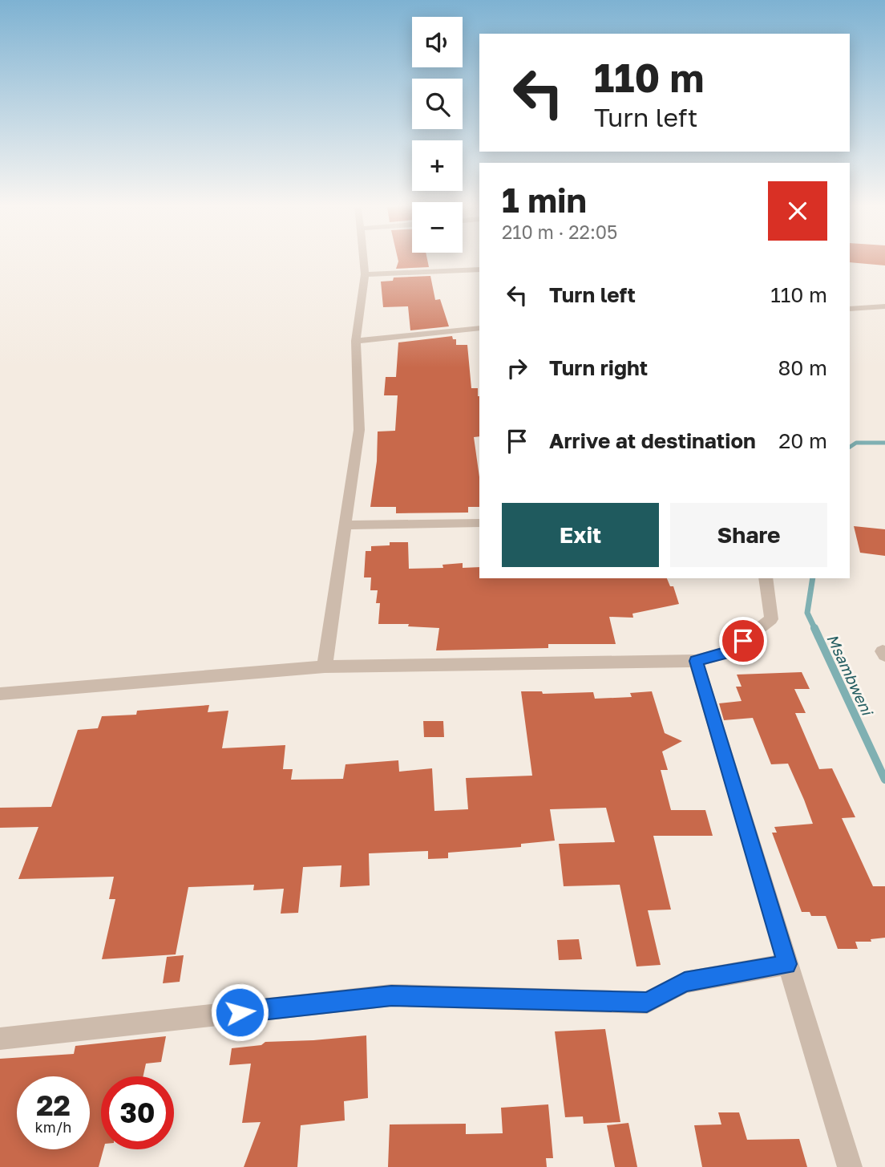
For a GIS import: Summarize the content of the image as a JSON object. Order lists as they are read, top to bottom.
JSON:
{
  "water": ["Msambweni"],
  "page": {
    "map_buttons": ["+", "−"],
    "turn": ["110 m", "Turn left"],
    "heading": ["1 min", "210 m · 22:05"],
    "list": [
      {
        "name": "Turn left",
        "value": "110 m"
      },
      {
        "name": "Turn right",
        "value": "80 m"
      },
      {
        "name": "Arrive at destination",
        "value": "20 m"
      }
    ],
    "buttons": ["Exit", "Share"],
    "speed": "22 km/h",
    "limit": "30"
  }
}
